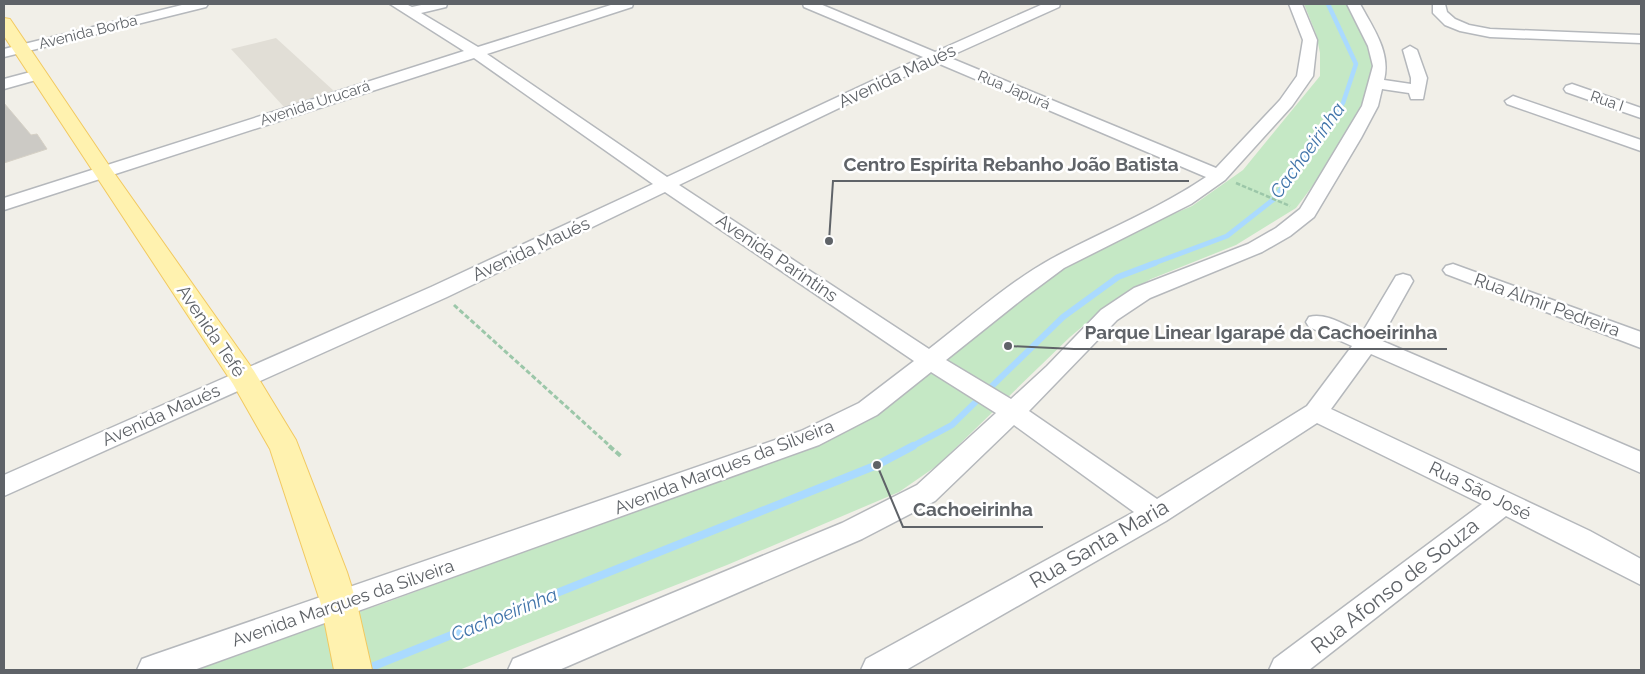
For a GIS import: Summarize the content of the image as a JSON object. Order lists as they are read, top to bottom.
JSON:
{
  "streets": {
    "main road": ["Avenida Tefé"],
    "street": [
      "Avenida Borba",
      "Avenida Maués",
      "Rua Japurá",
      "Rua I",
      "Avenida Urucará",
      "Avenida Parintins",
      "Rua Almir Pedreira",
      "Avenida Marques da Silveira",
      "Rua São José",
      "Rua Santa Maria",
      "Rua Afonso de Souza"
    ]
  },
  "crossings": [
    ["Avenida Borba", "Avenida Tefé"],
    ["Avenida Maués", "Rua Japurá"],
    ["Avenida Maués", "Avenida Parintins"],
    ["Avenida Maués", "Avenida Tefé"],
    ["Rua Japurá", "Avenida Marques da Silveira"],
    ["Avenida Urucará", "Avenida Parintins"],
    ["Avenida Urucará", "Avenida Tefé"],
    ["Avenida Parintins", "Avenida Marques da Silveira"],
    ["Avenida Parintins", "Rua Santa Maria"],
    ["Avenida Tefé", "Avenida Marques da Silveira"],
    ["Rua São José", "Rua Santa Maria"],
    ["Rua São José", "Rua Afonso de Souza"]
  ],
  "water": ["Cachoeirinha"],
  "places": ["Centro Espírita Rebanho João Batista", "Parque Linear Igarapé da Cachoeirinha", "Cachoeirinha"]
}
